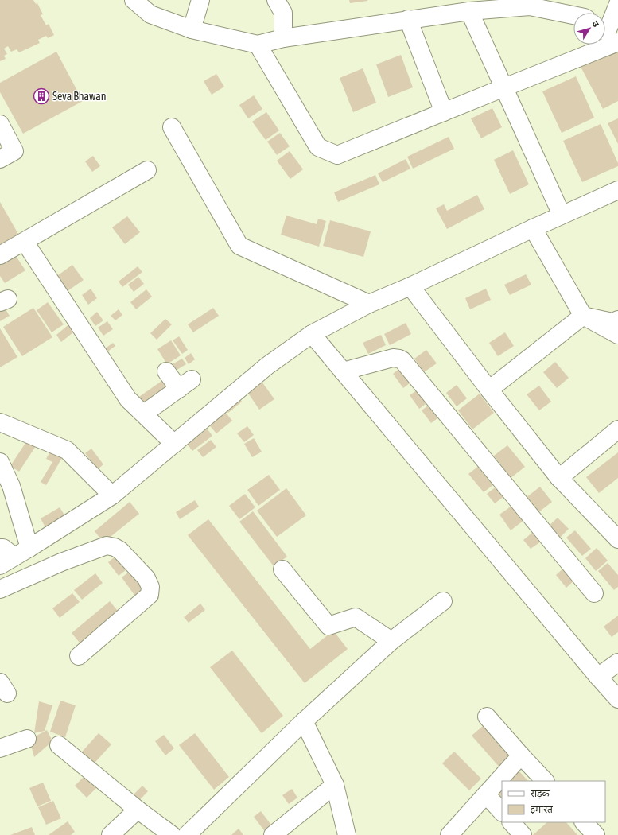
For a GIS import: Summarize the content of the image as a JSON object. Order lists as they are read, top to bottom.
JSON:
{
  "places": {
    "building": ["Seva Bhawan"]
  },
  "legend": ["सड़क", "इमारत"],
  "north": "top right"
}
